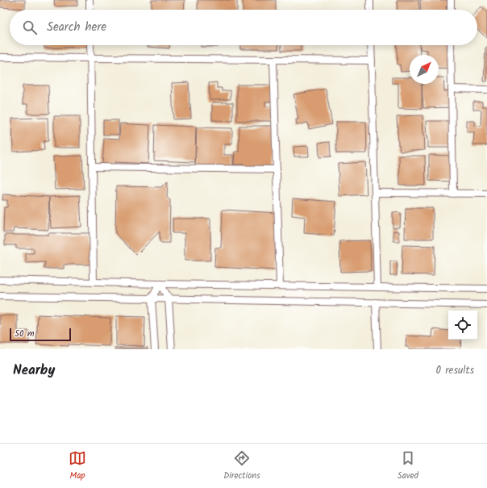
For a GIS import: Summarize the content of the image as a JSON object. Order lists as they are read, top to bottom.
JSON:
{
  "scale_bar": "50 m",
  "north": "top right",
  "page": {
    "search": "Search here",
    "scale": "50 m",
    "heading": ["Nearby", "0 results"],
    "nav": ["Map", "Directions", "Saved"]
  }
}
